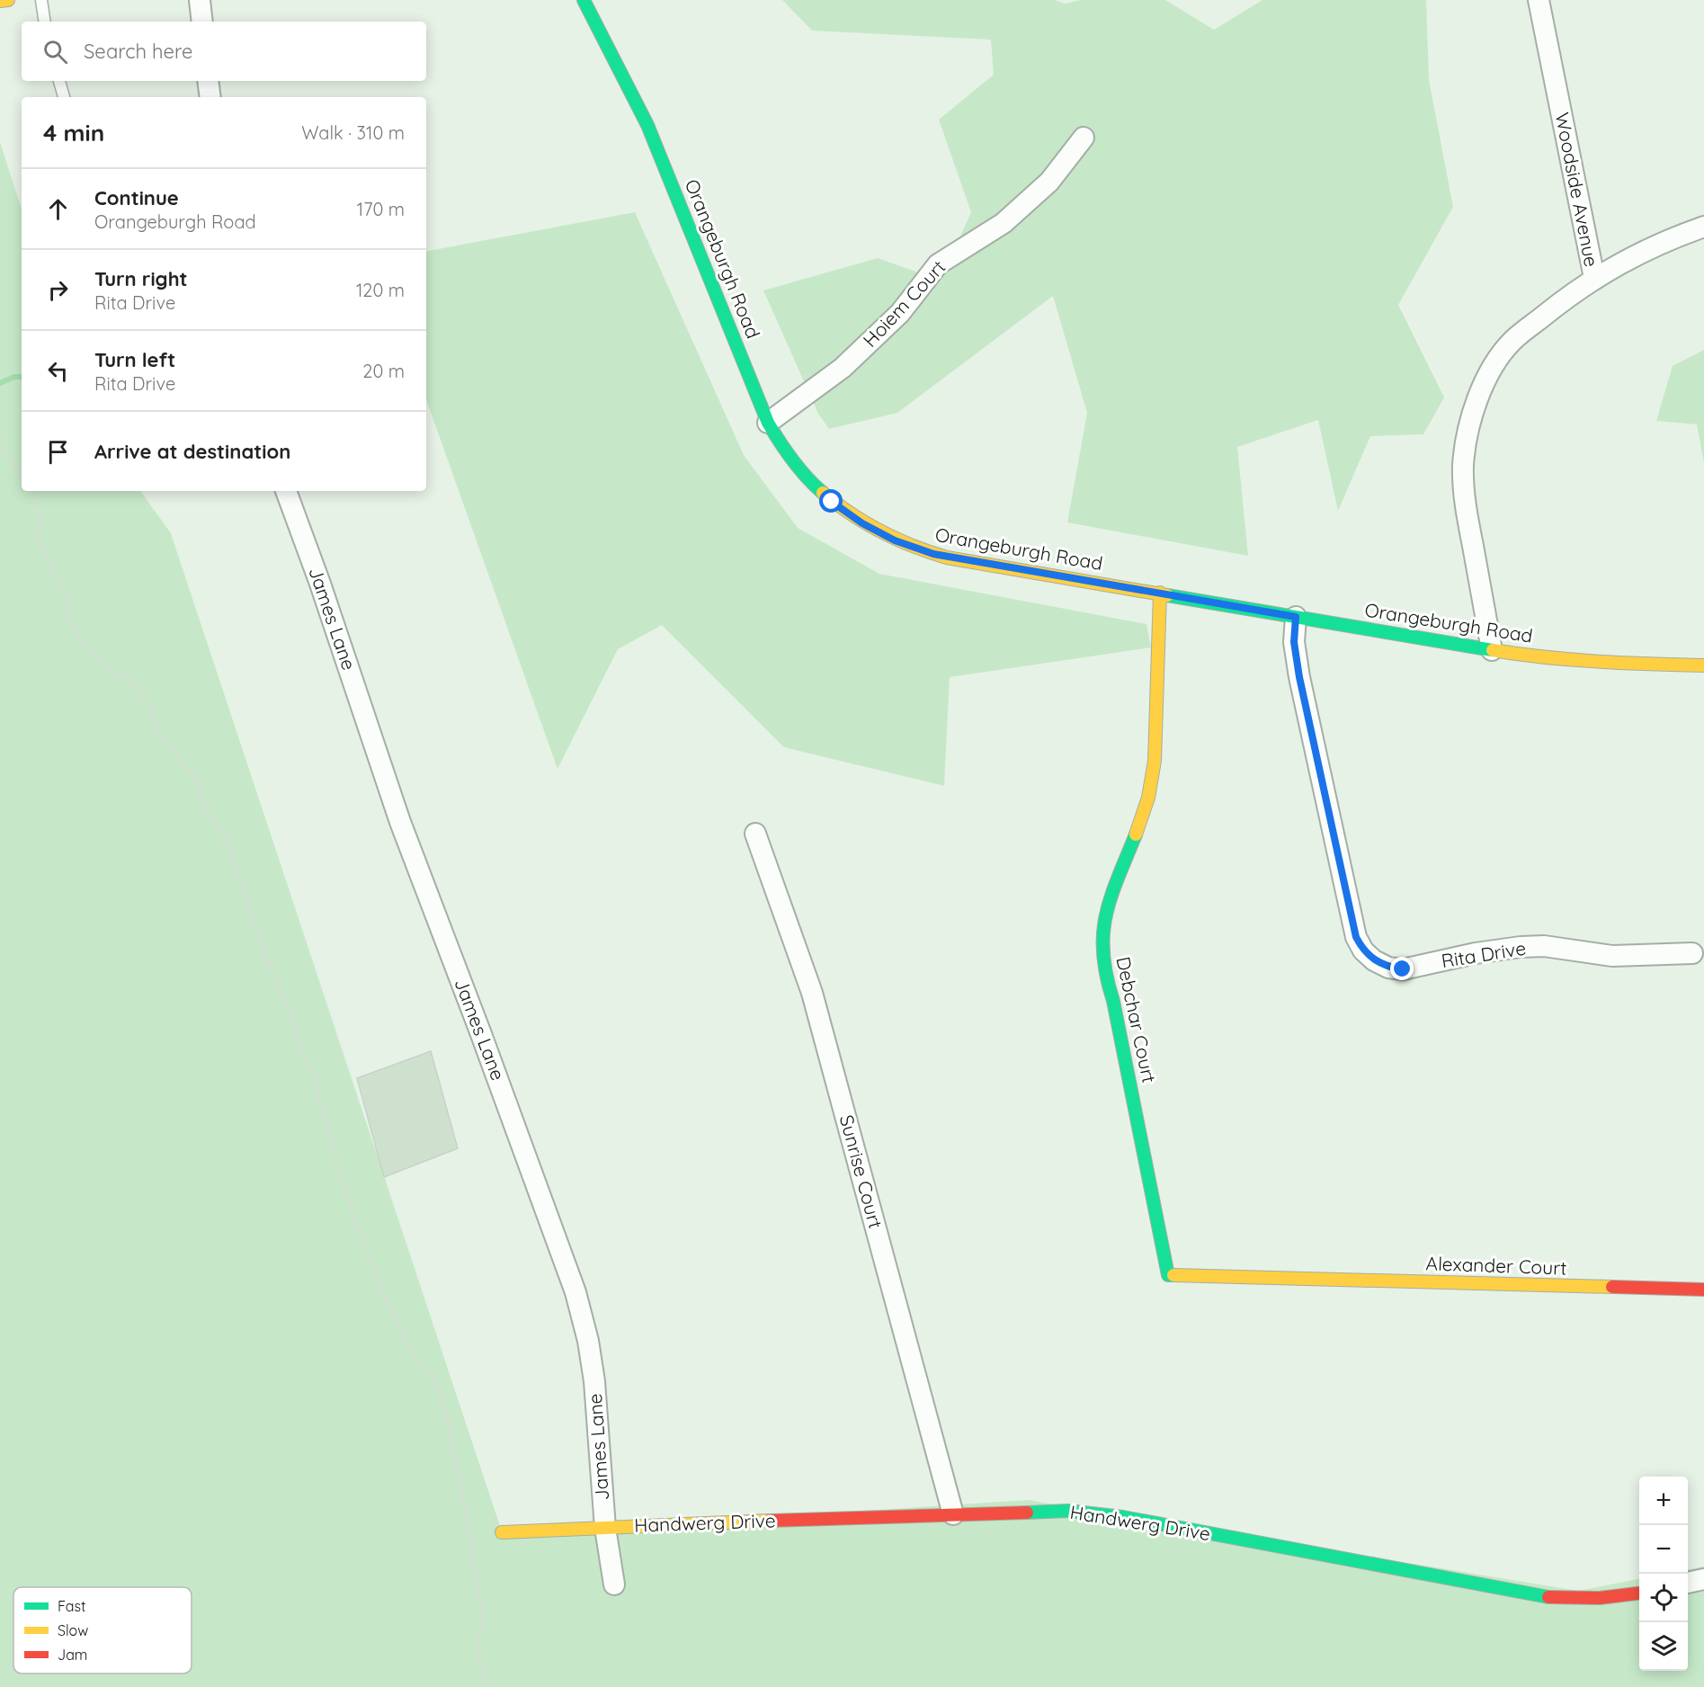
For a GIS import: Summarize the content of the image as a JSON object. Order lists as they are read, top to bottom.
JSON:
{
  "streets": {
    "street": [
      "Woodside Avenue",
      "Orangeburgh Road",
      "Hoiem Court",
      "James Lane",
      "Rita Drive",
      "Debchar Court",
      "Sunrise Court",
      "Alexander Court",
      "Handwerg Drive"
    ]
  },
  "crossings": [
    ["Woodside Avenue", "Orangeburgh Road"],
    ["Orangeburgh Road", "Hoiem Court"],
    ["Orangeburgh Road", "Rita Drive"],
    ["Orangeburgh Road", "Debchar Court"],
    ["James Lane", "Handwerg Drive"],
    ["Debchar Court", "Alexander Court"],
    ["Sunrise Court", "Handwerg Drive"]
  ],
  "legend": ["Fast", "Slow", "Jam"],
  "page": {
    "search": "Search here",
    "heading": ["4 min", "Walk · 310 m"],
    "list": [
      ["Continue", "Orangeburgh Road", "170 m"],
      ["Turn right", "Rita Drive", "120 m"],
      ["Turn left", "Rita Drive", "20 m"],
      "Arrive at destination"
    ],
    "map_buttons": ["+", "−"]
  }
}
